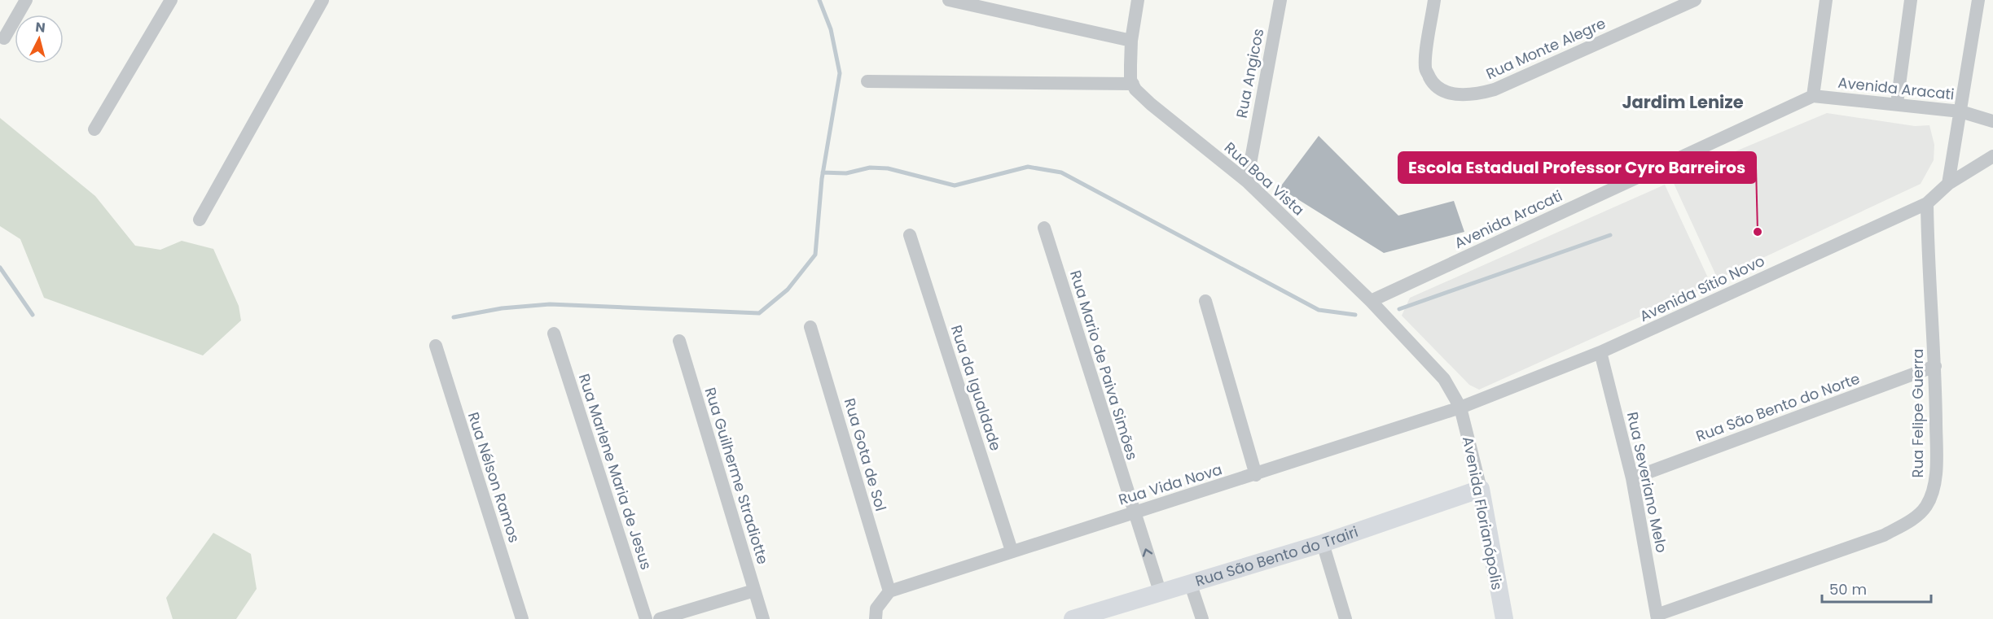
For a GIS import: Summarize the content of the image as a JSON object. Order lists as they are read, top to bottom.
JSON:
{
  "streets": {
    "street": [
      "Rua Monte Alegre",
      "Rua Angicos",
      "Avenida Aracati",
      "Rua Boa Vista",
      "Avenida Sítio Novo",
      "Rua Mario de Paiva Simões",
      "Rua da Igualdade",
      "Rua São Bento do Norte",
      "Rua Felipe Guerra",
      "Rua Gota de Sol",
      "Rua Marlene Maria de Jesus",
      "Rua Guilherme Stradiotte",
      "Rua Nélson Ramos",
      "Rua Severiano Melo",
      "Rua Vida Nova",
      "Avenida Florianópolis",
      "Rua São Bento do Trairi"
    ]
  },
  "crossings": [
    ["Rua Angicos", "Rua Boa Vista"],
    ["Avenida Aracati", "Rua Boa Vista"],
    ["Avenida Sítio Novo", "Rua Felipe Guerra"],
    ["Avenida Sítio Novo", "Rua Severiano Melo"],
    ["Avenida Sítio Novo", "Rua Vida Nova"],
    ["Avenida Sítio Novo", "Avenida Florianópolis"],
    ["Rua Mario de Paiva Simões", "Rua Vida Nova"],
    ["Rua Mario de Paiva Simões", "Rua São Bento do Trairi"],
    ["Rua da Igualdade", "Rua Vida Nova"],
    ["Rua São Bento do Norte", "Rua Felipe Guerra"],
    ["Rua São Bento do Norte", "Rua Severiano Melo"],
    ["Rua Felipe Guerra", "Rua Severiano Melo"],
    ["Rua Gota de Sol", "Rua Vida Nova"],
    ["Rua Vida Nova", "Avenida Florianópolis"],
    ["Avenida Florianópolis", "Rua São Bento do Trairi"]
  ],
  "districts": ["Jardim Lenize"],
  "places": ["Escola Estadual Professor Cyro Barreiros"],
  "scale_bar": "50 m",
  "north": "top"
}
